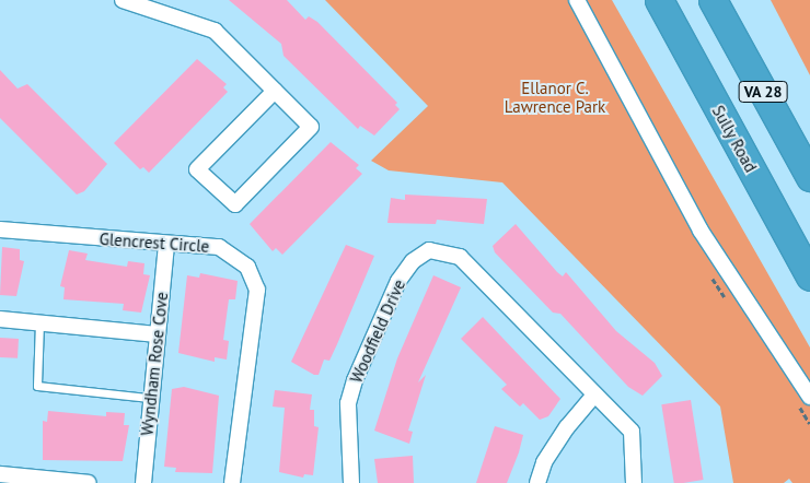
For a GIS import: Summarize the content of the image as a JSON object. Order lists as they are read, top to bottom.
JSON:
{
  "streets": {
    "highway": ["VA 28", "Sully Road"],
    "street": ["Glencrest Circle", "Woodfield Drive", "Wyndham Rose Cove"]
  },
  "crossings": [
    ["Glencrest Circle", "Wyndham Rose Cove"]
  ],
  "parks": ["Ellanor C. Lawrence Park"]
}
